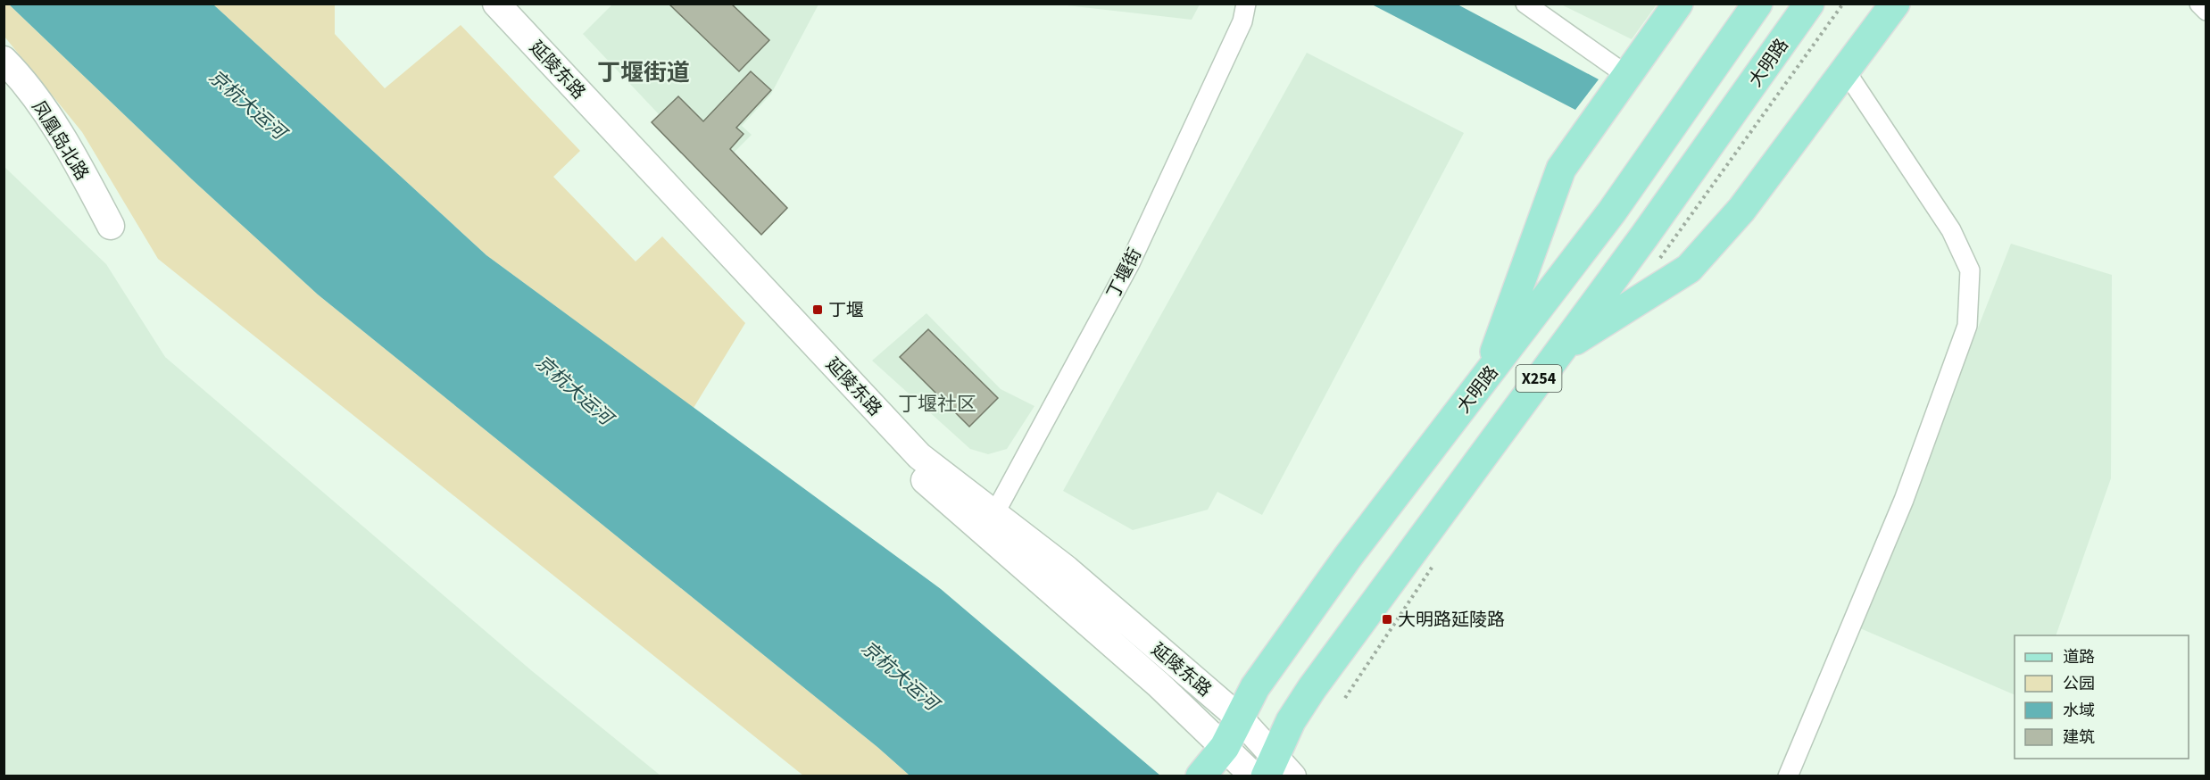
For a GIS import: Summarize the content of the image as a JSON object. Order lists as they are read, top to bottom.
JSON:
{
  "streets": {
    "main road": [
      "大明路",
      "延陵东路",
      "凤凰岛北路",
      "X254"
    ],
    "street": ["丁堰街"]
  },
  "crossings": [
    ["大明路", "延陵东路"],
    ["延陵东路", "丁堰街"]
  ],
  "districts": ["丁堰街道", "丁堰社区"],
  "water": ["京杭大运河"],
  "places": {
    "transit": ["丁堰", "大明路延陵路"]
  },
  "legend": [
    "道路",
    "公园",
    "水域",
    "建筑"
  ]
}
